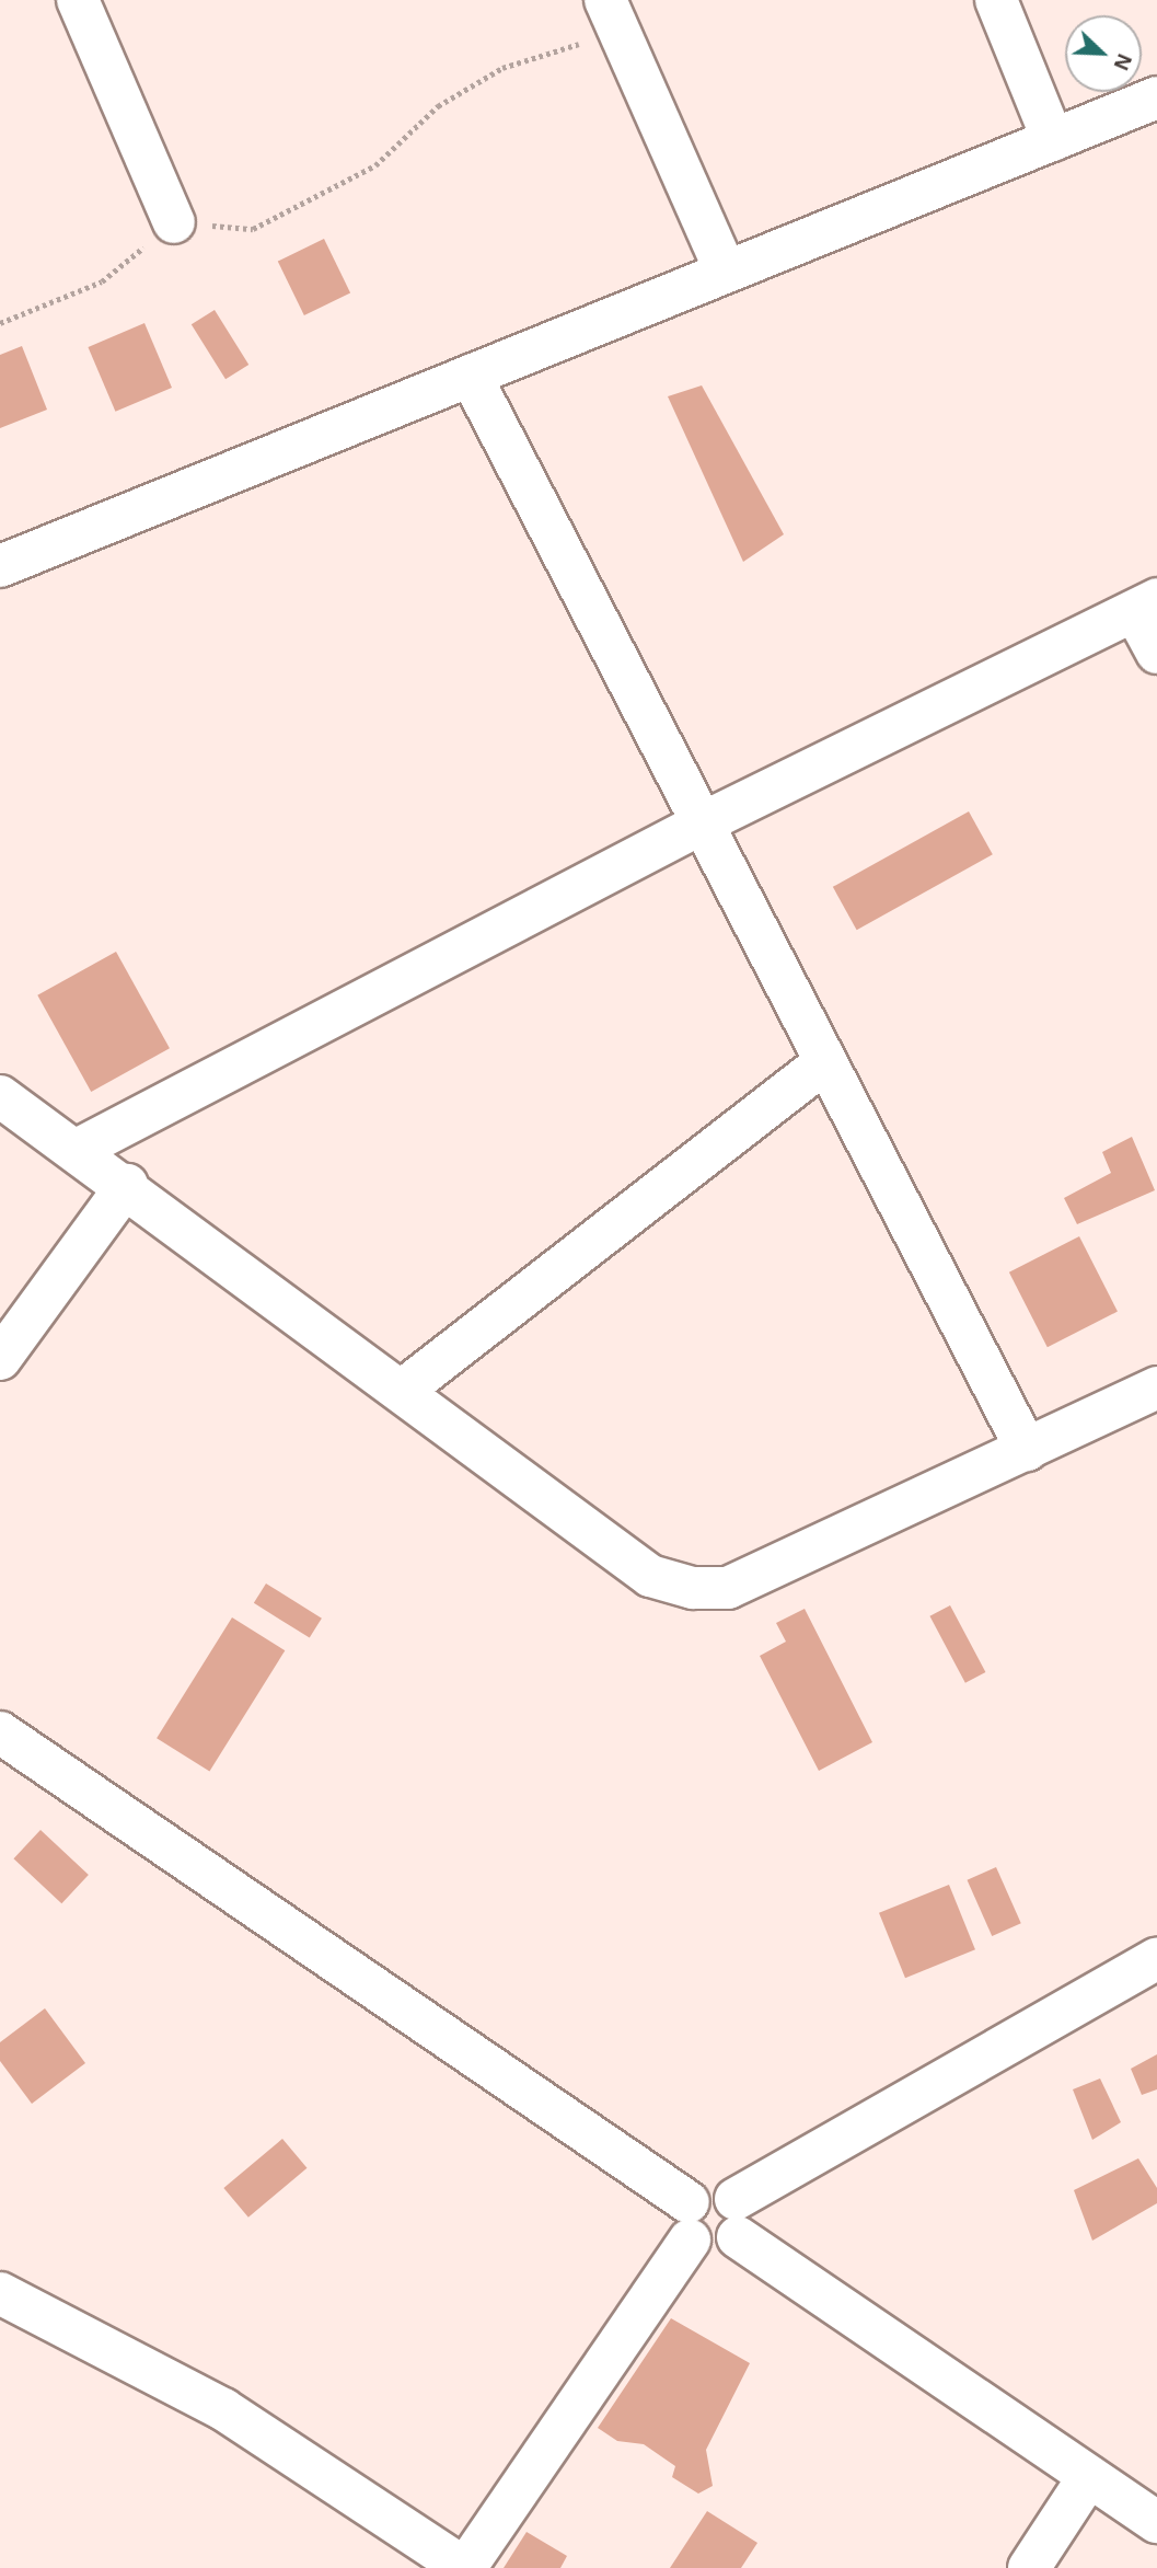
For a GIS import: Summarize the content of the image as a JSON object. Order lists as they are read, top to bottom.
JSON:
{
  "north": "bottom right"
}
